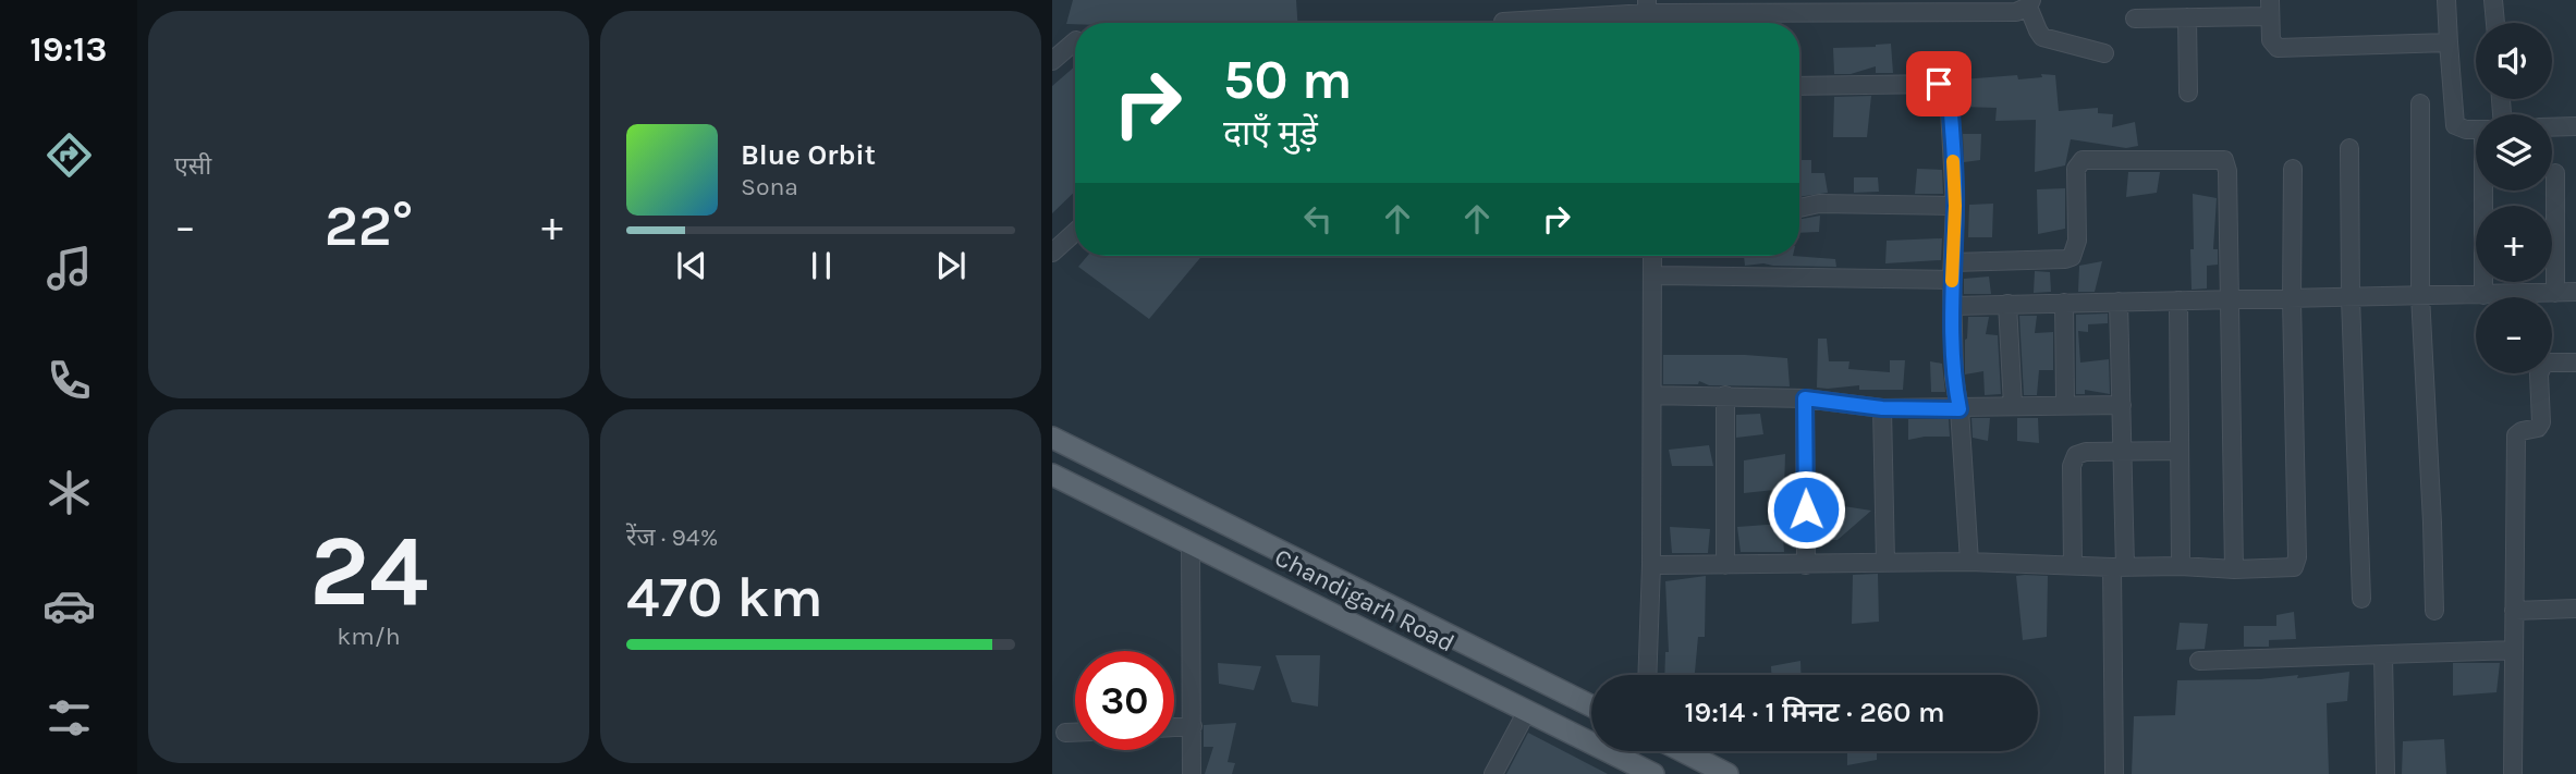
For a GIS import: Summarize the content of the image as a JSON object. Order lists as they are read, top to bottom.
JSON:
{
  "streets": {
    "main road": ["Chandigarh Road"]
  },
  "page": {
    "tabs": "19:13",
    "tile": [
      "एसी",
      ["24", "km/h"],
      ["रेंज · 94%", "470 km"]
    ],
    "map_buttons": ["+", "−"],
    "turn": ["50 m", "दाएँ मुड़ें"],
    "song": ["Blue Orbit", "Sona"],
    "heat": ["−", "22°", "+"],
    "limit": "30",
    "trip": "19:14 · 1 मिनट · 260 m"
  }
}
